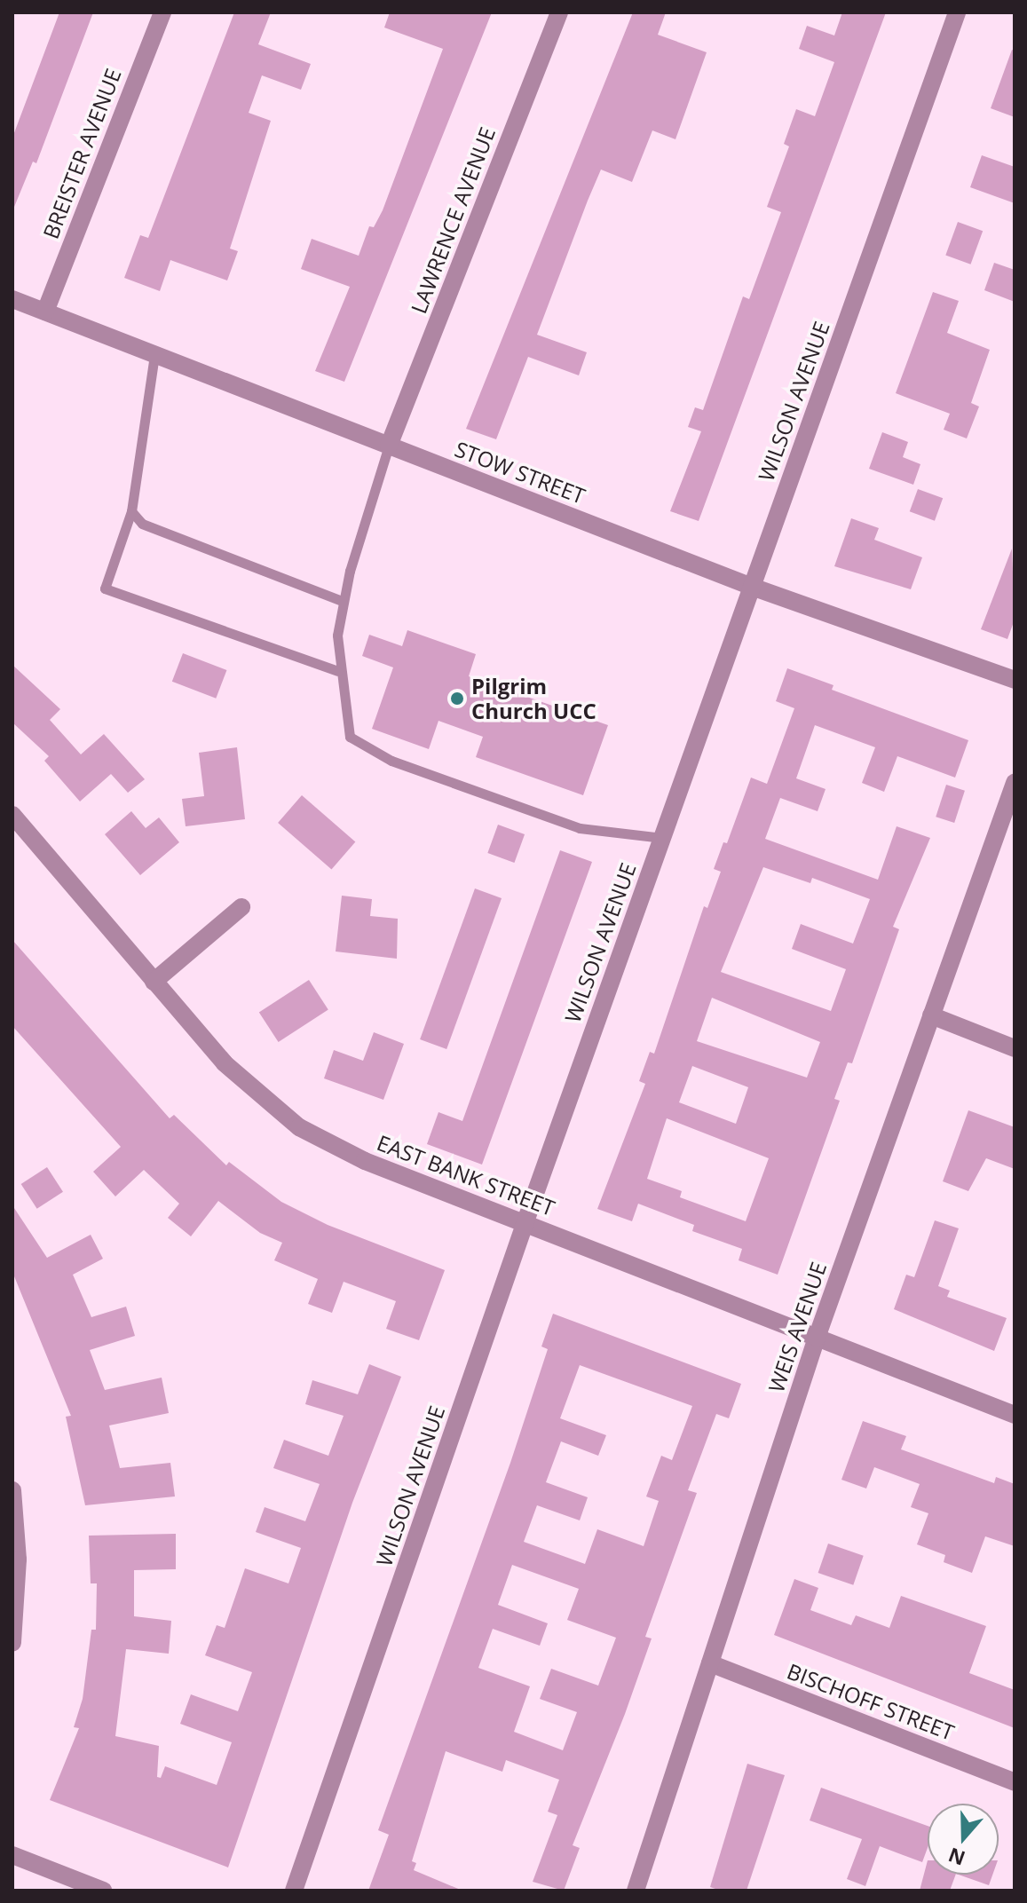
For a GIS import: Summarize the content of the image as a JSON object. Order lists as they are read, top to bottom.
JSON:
{
  "streets": {
    "street": [
      "BREISTER AVENUE",
      "LAWRENCE AVENUE",
      "WILSON AVENUE",
      "STOW STREET",
      "EAST BANK STREET",
      "WEIS AVENUE",
      "BISCHOFF STREET"
    ]
  },
  "crossings": [
    ["BREISTER AVENUE", "STOW STREET"],
    ["LAWRENCE AVENUE", "STOW STREET"],
    ["WILSON AVENUE", "STOW STREET"],
    ["WILSON AVENUE", "EAST BANK STREET"],
    ["EAST BANK STREET", "WEIS AVENUE"],
    ["WEIS AVENUE", "BISCHOFF STREET"]
  ],
  "places": ["Pilgrim Church UCC"],
  "north": "bottom"
}
